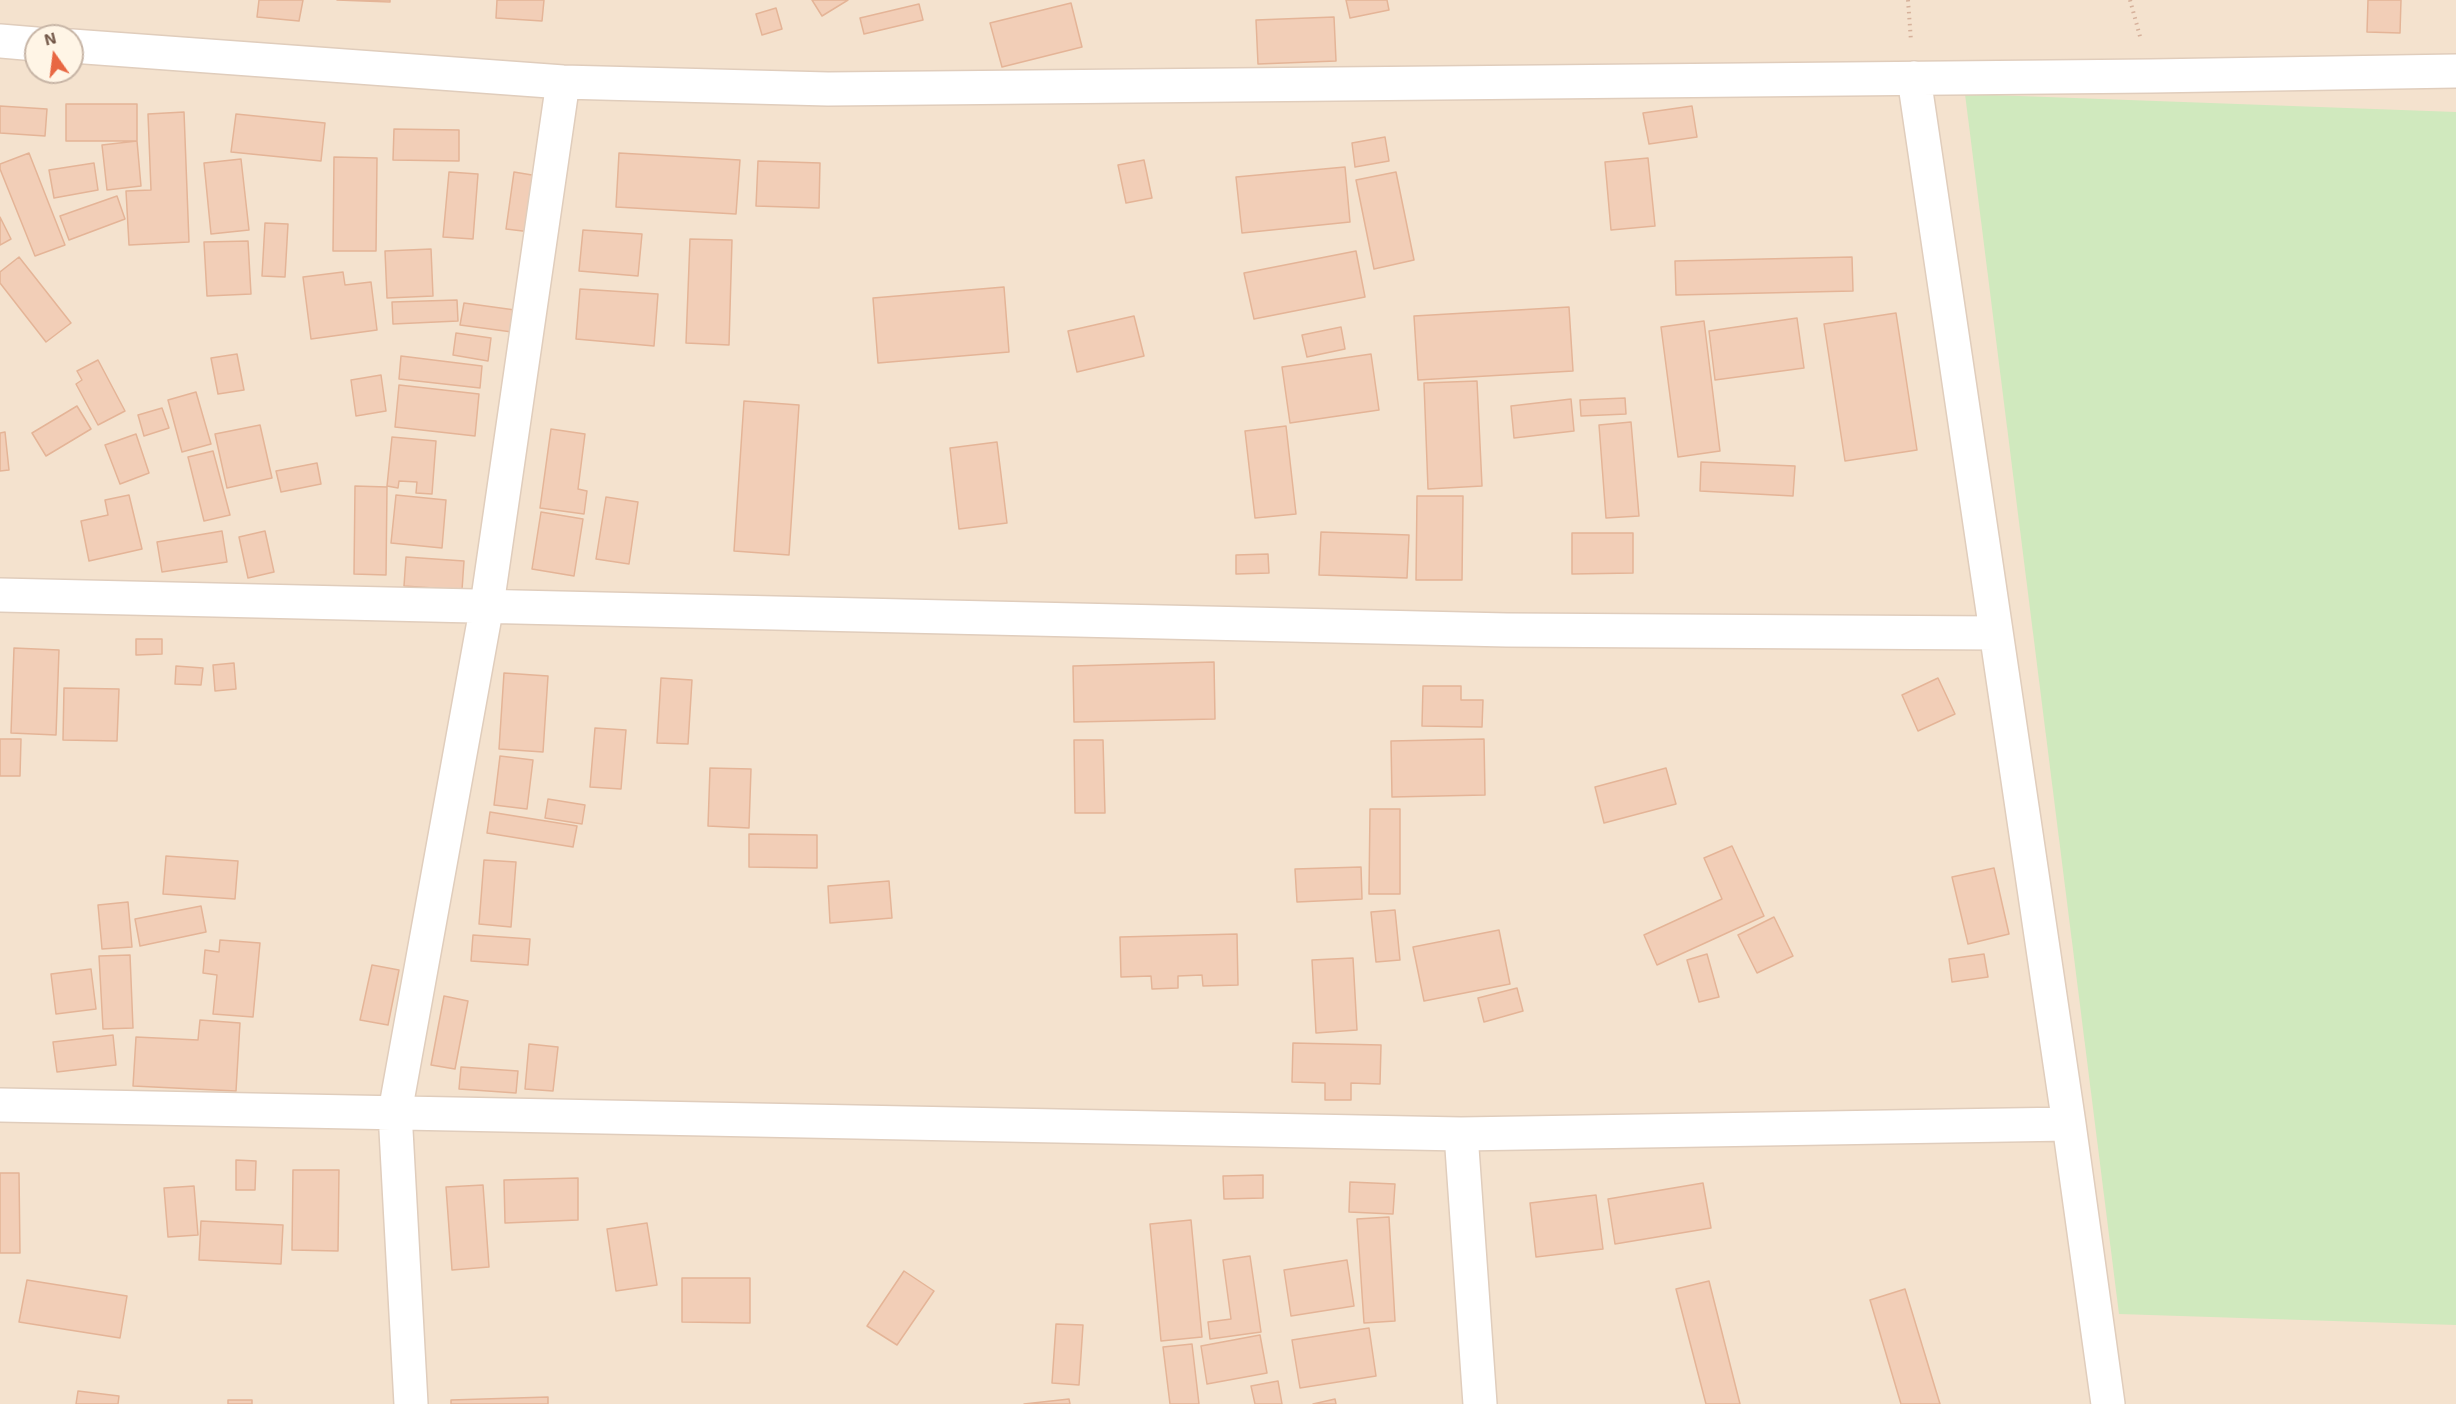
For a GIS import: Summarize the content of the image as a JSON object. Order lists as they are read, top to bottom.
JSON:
{
  "north": "top"
}
